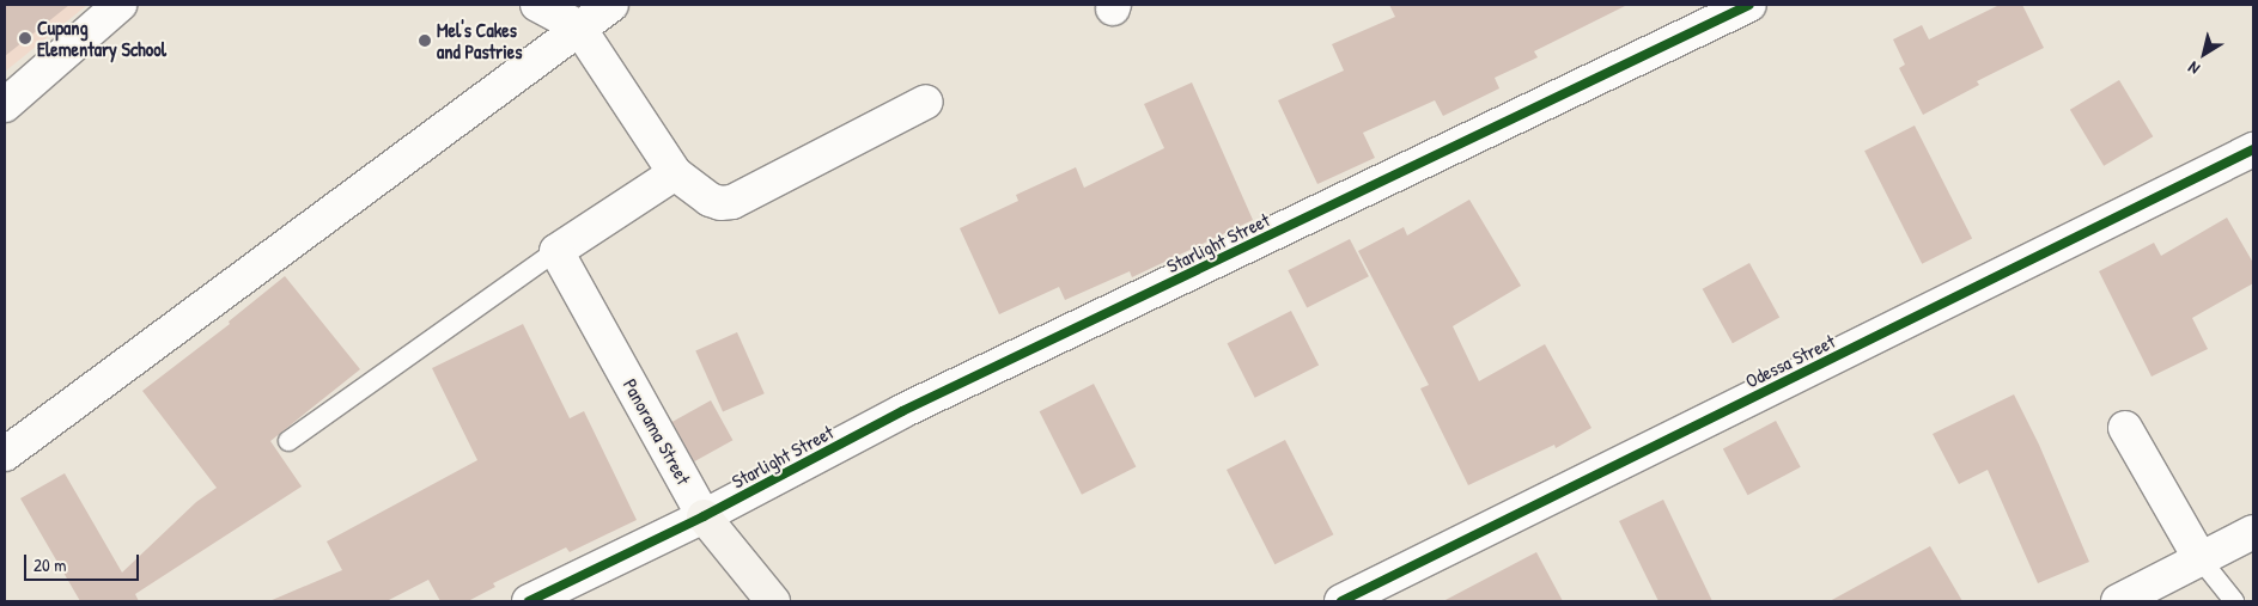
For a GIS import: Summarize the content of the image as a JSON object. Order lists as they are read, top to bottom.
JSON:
{
  "streets": {
    "street": ["Starlight Street", "Odessa Street", "Panorama Street"]
  },
  "crossings": [
    ["Starlight Street", "Panorama Street"]
  ],
  "places": ["Cupang Elementary School", "Mel's Cakes and Pastries"],
  "scale_bar": "20 m",
  "north": "bottom left"
}
